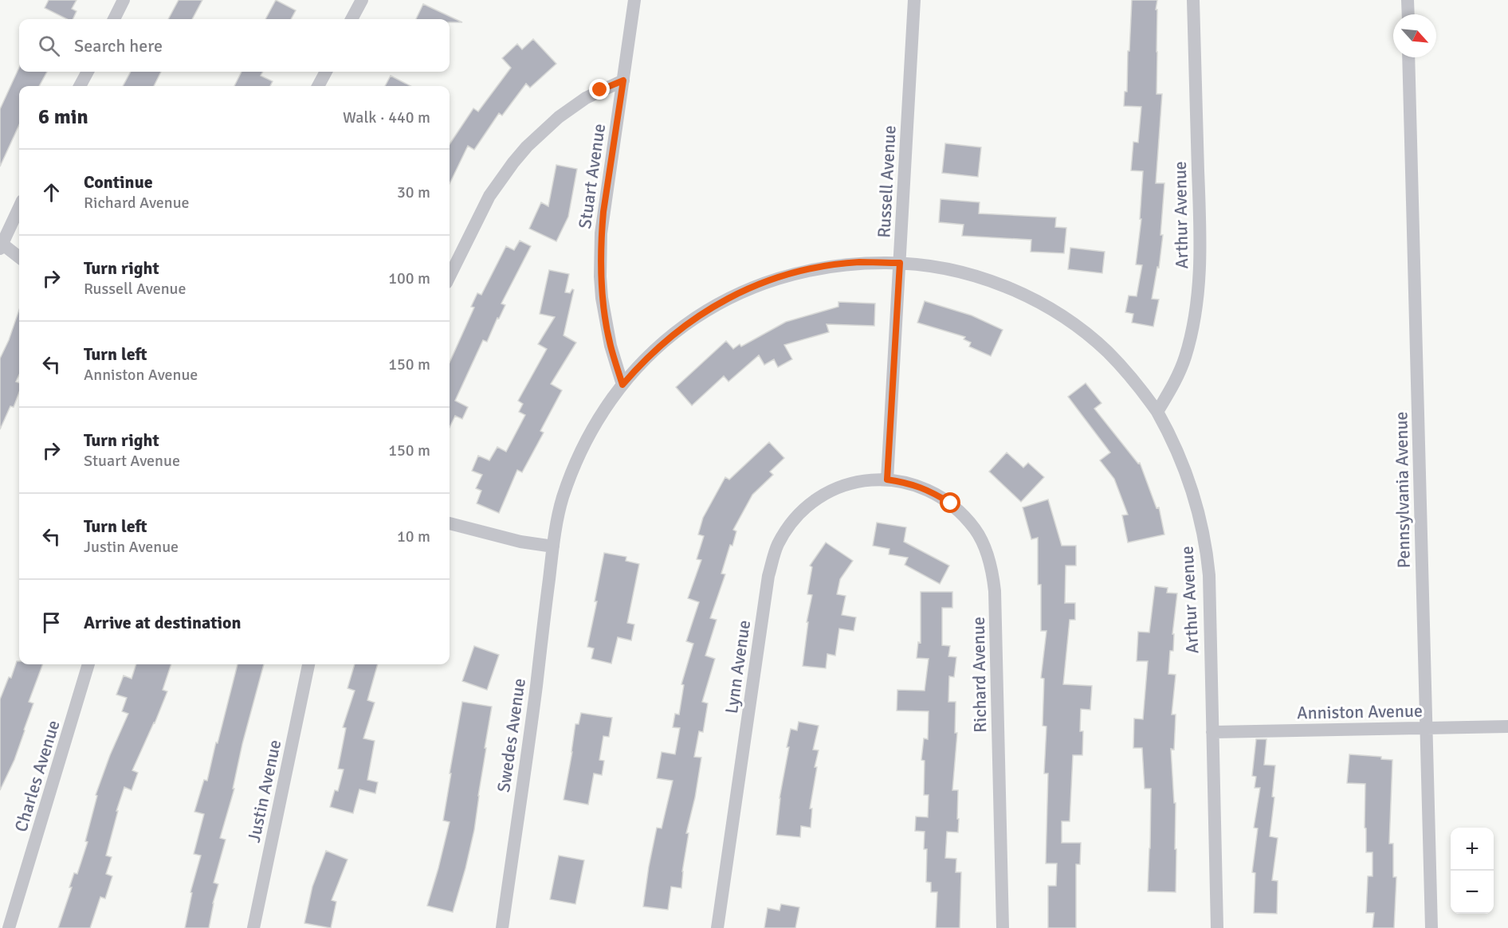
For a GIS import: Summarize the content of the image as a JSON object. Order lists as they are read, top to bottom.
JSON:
{
  "streets": {
    "street": [
      "Stuart Avenue",
      "Russell Avenue",
      "Arthur Avenue",
      "Pennsylvania Avenue",
      "Lynn Avenue",
      "Richard Avenue",
      "Anniston Avenue",
      "Swedes Avenue",
      "Charles Avenue",
      "Justin Avenue"
    ]
  },
  "crossings": [
    ["Russell Avenue", "Lynn Avenue"],
    ["Russell Avenue", "Richard Avenue"],
    ["Arthur Avenue", "Anniston Avenue"],
    ["Pennsylvania Avenue", "Anniston Avenue"],
    ["Lynn Avenue", "Richard Avenue"]
  ],
  "north": "bottom right",
  "page": {
    "search": "Search here",
    "heading": ["6 min", "Walk · 440 m"],
    "list": [
      ["Continue", "Richard Avenue", "30 m"],
      ["Turn right", "Russell Avenue", "100 m"],
      ["Turn left", "Anniston Avenue", "150 m"],
      ["Turn right", "Stuart Avenue", "150 m"],
      ["Turn left", "Justin Avenue", "10 m"],
      "Arrive at destination"
    ],
    "map_buttons": ["+", "−"]
  }
}
